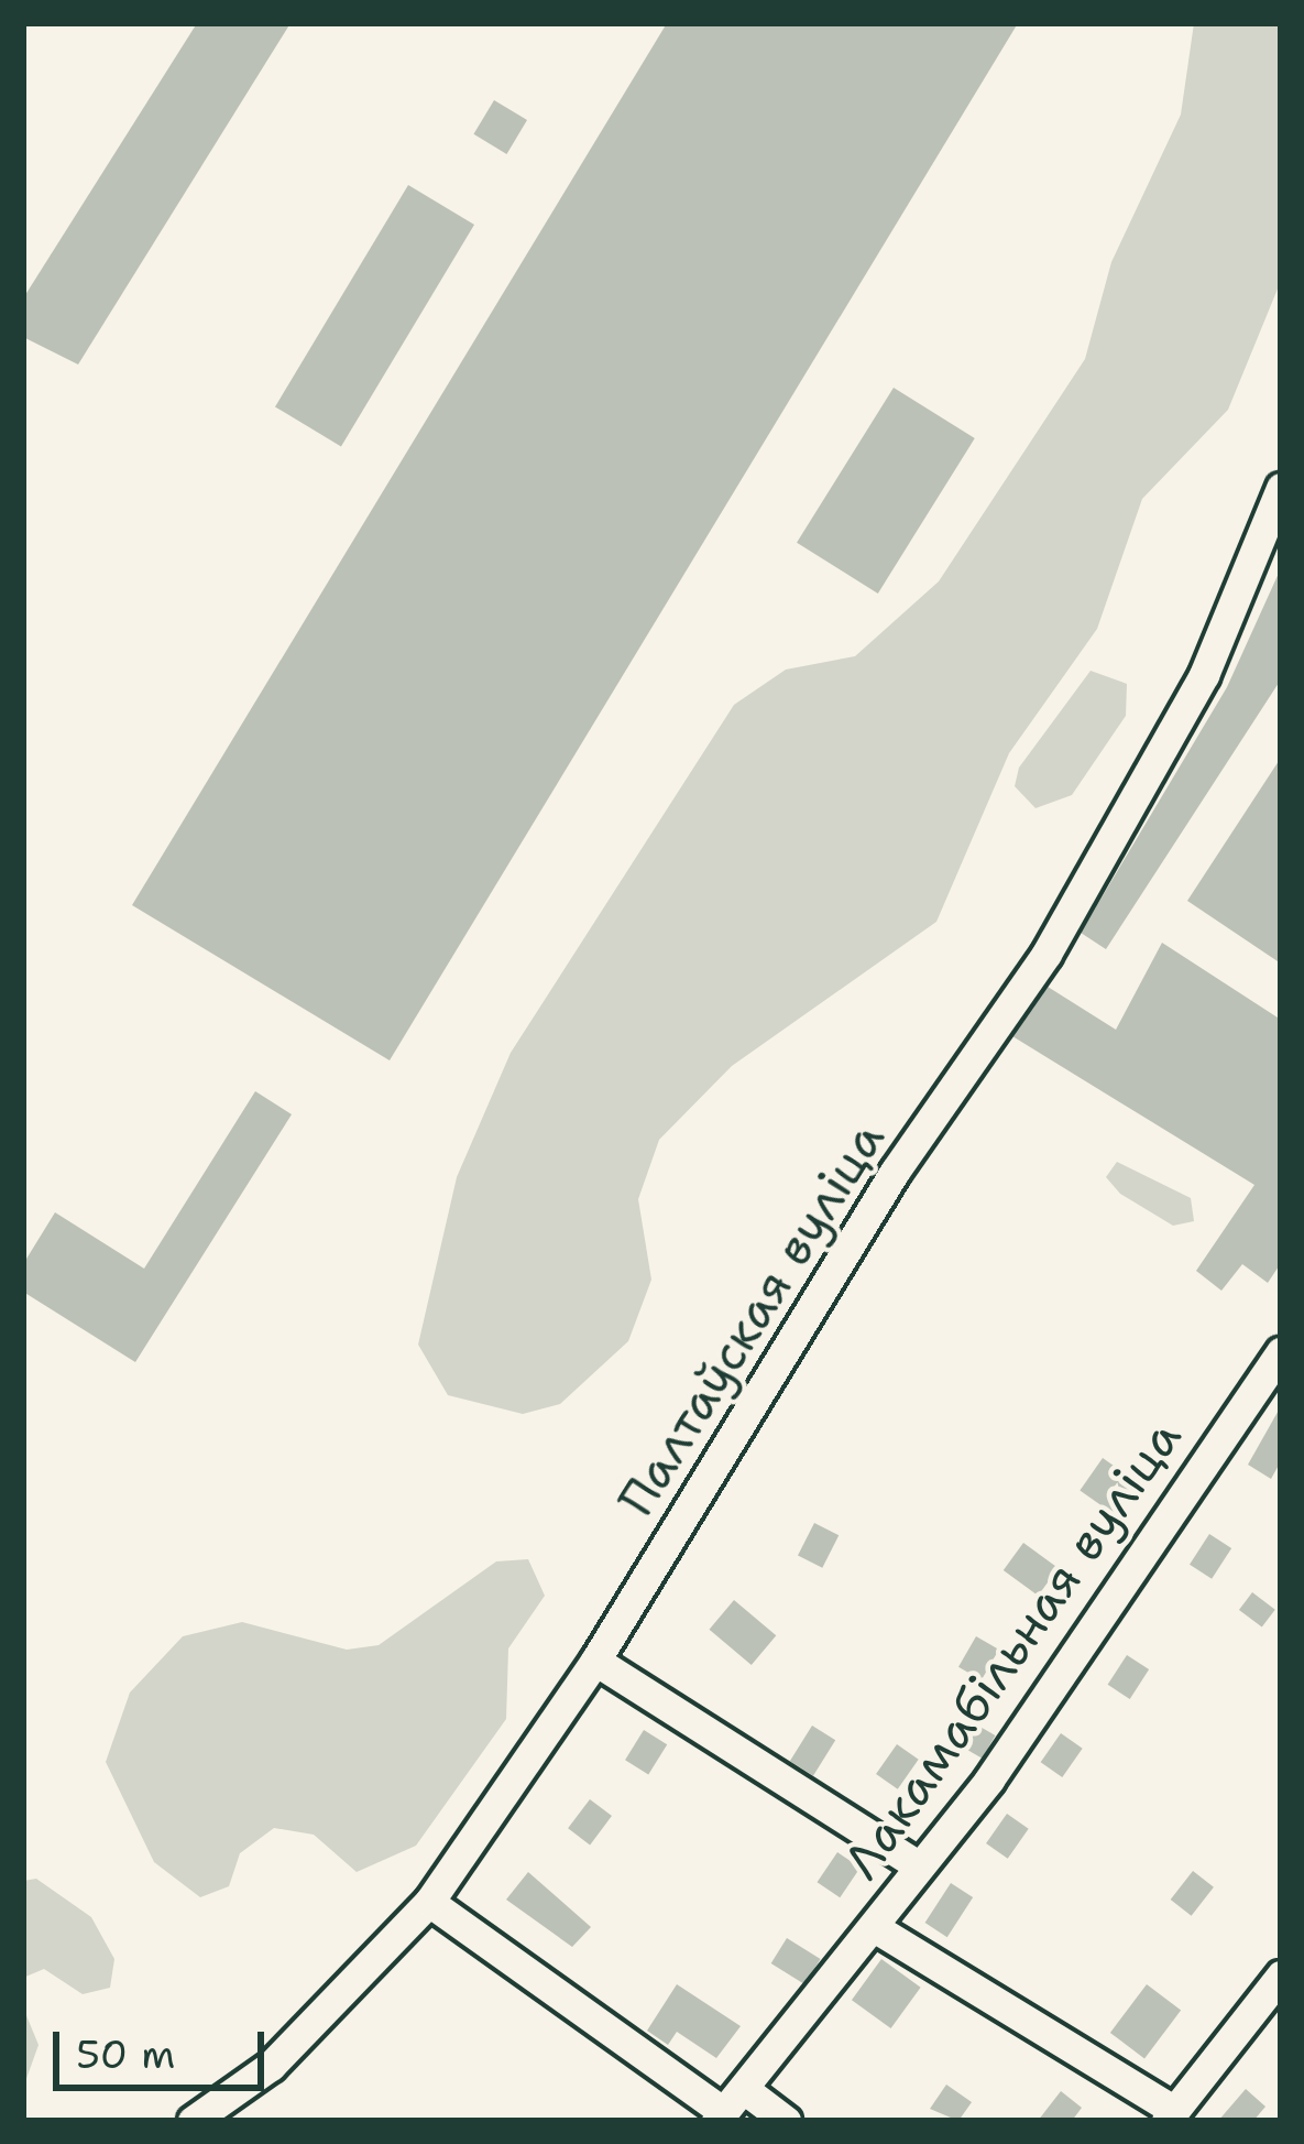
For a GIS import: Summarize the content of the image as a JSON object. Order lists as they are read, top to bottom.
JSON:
{
  "streets": {
    "street": ["Палтаўская вуліца", "Лакамабільная вуліца"]
  },
  "scale_bar": "50 m"
}
